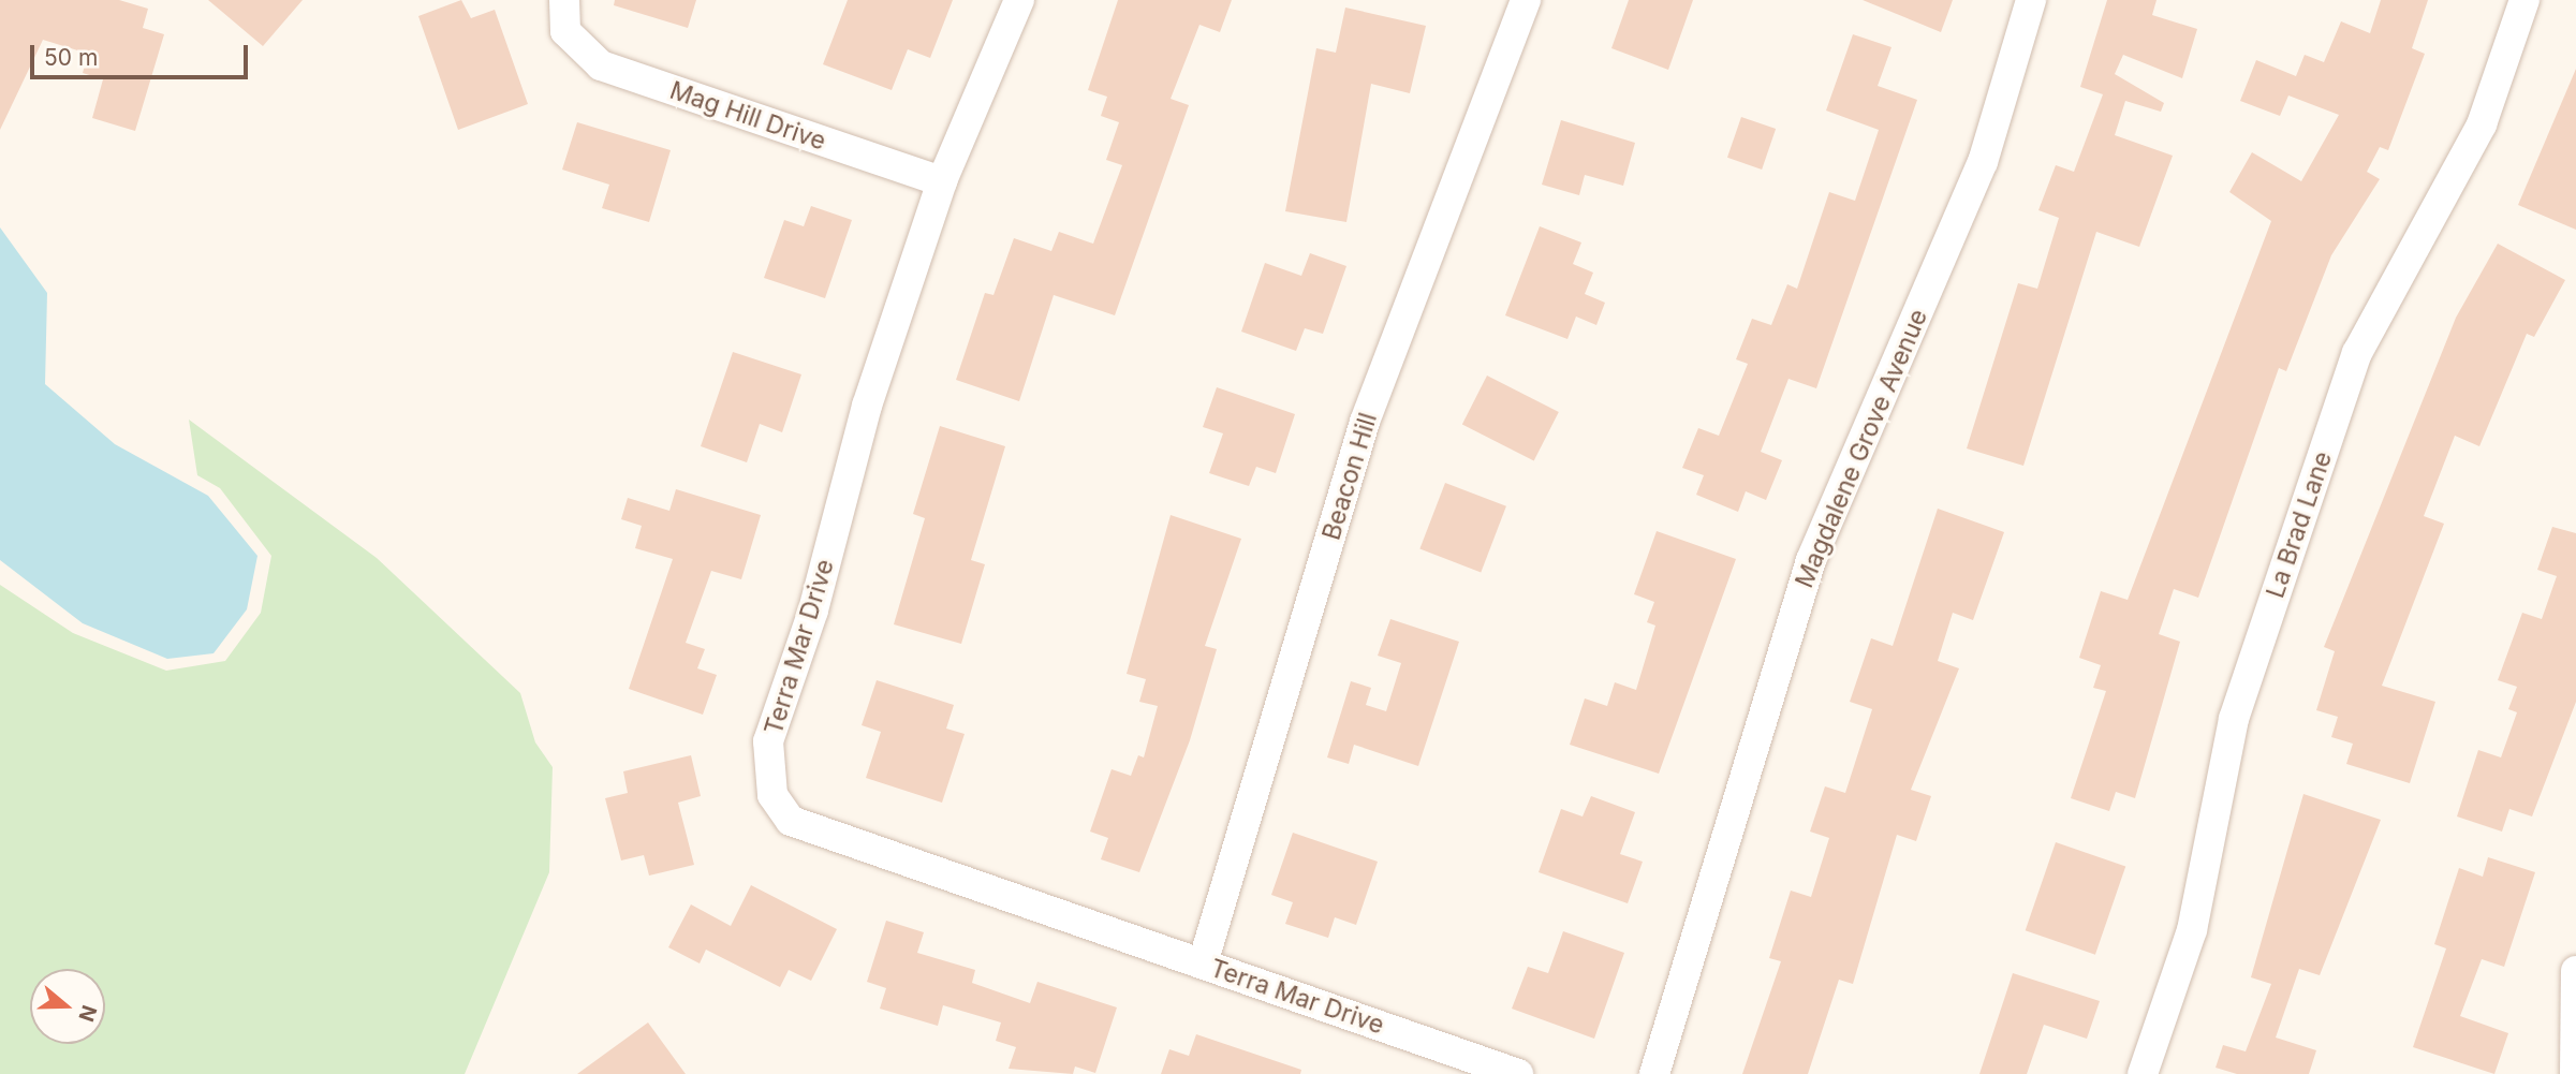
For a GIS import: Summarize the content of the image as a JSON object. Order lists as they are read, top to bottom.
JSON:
{
  "streets": {
    "street": [
      "Mag Hill Drive",
      "Magdalene Grove Avenue",
      "Beacon Hill",
      "La Brad Lane",
      "Terra Mar Drive"
    ]
  },
  "crossings": [
    ["Mag Hill Drive", "Terra Mar Drive"],
    ["Beacon Hill", "Terra Mar Drive"]
  ],
  "scale_bar": "50 m",
  "north": "right"
}
